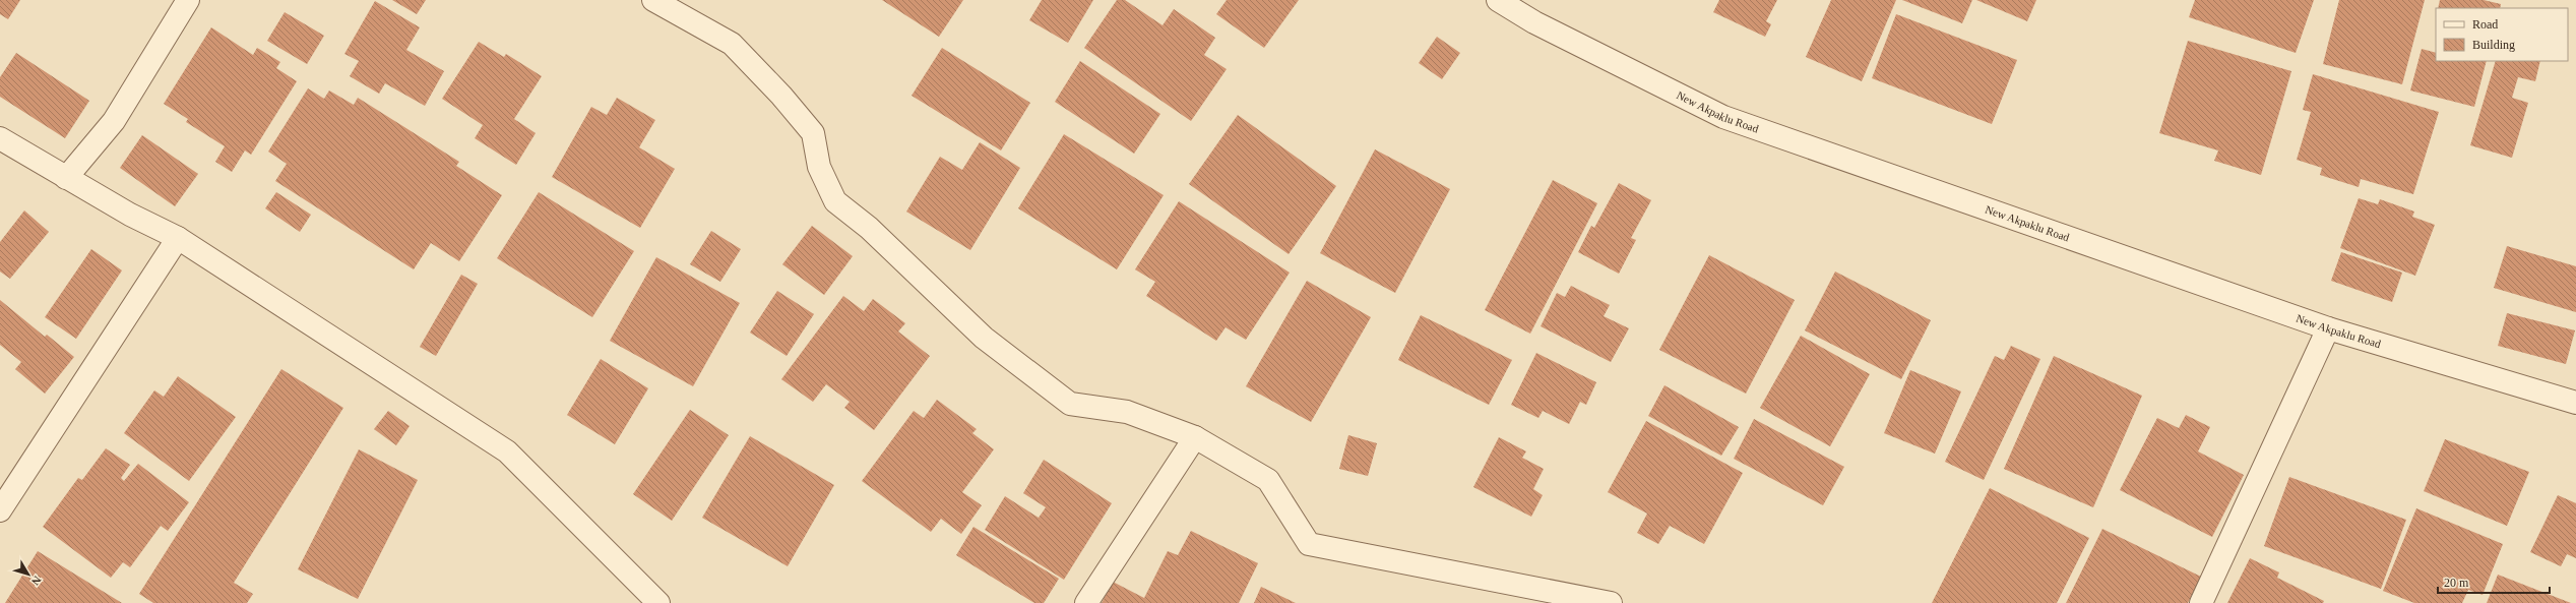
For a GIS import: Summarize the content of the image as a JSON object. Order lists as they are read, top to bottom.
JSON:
{
  "streets": {
    "street": ["New Akpaklu Road"]
  },
  "legend": ["Road", "Building"],
  "scale_bar": "20 m",
  "north": "bottom right"
}
